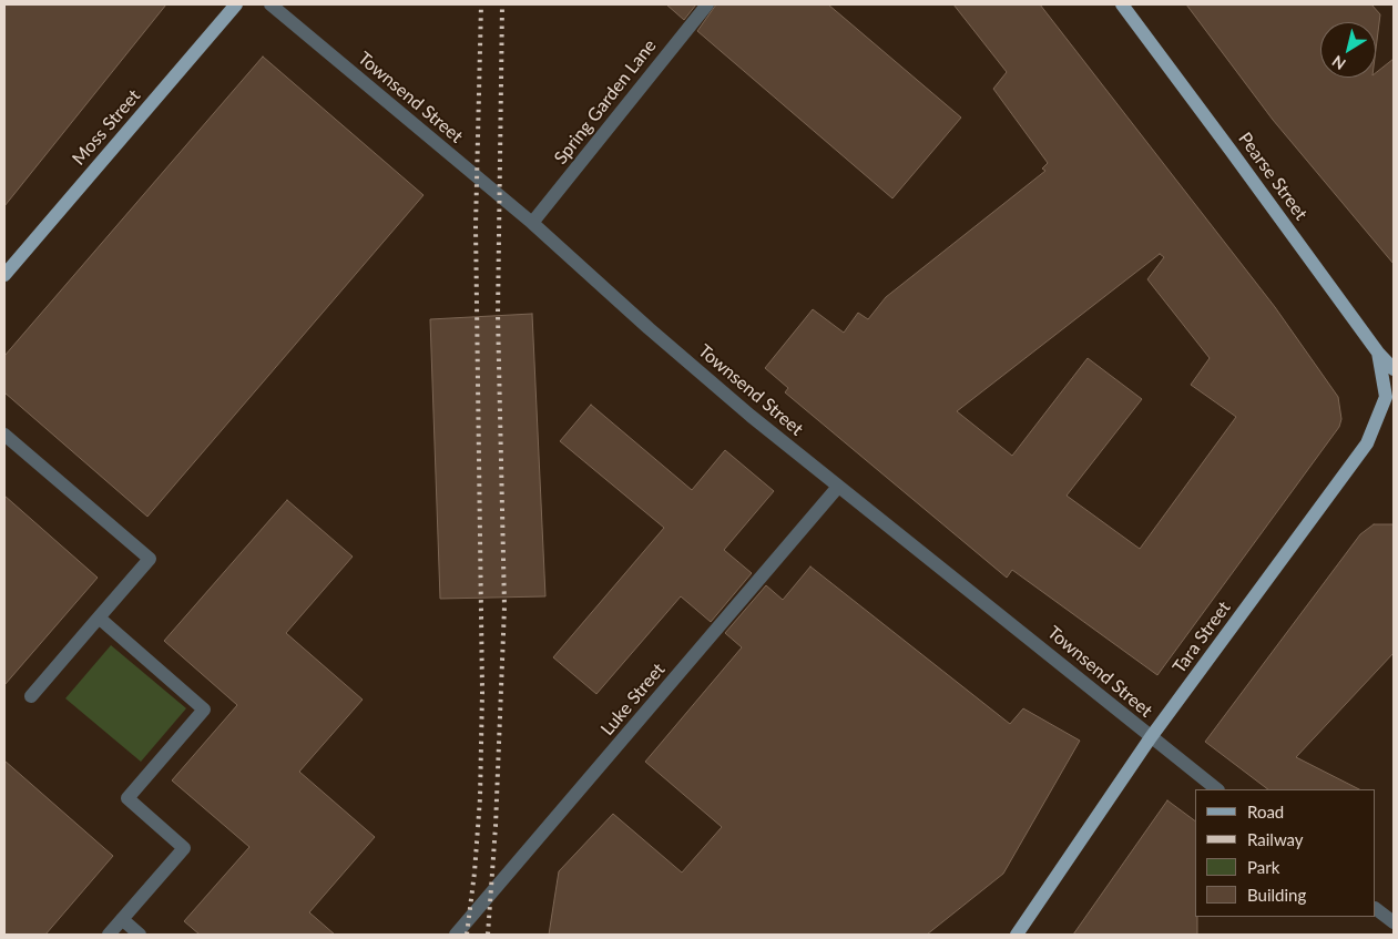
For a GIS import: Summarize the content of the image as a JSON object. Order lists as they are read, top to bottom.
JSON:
{
  "streets": {
    "main road": ["Moss Street", "Pearse Street", "Tara Street"],
    "street": ["Townsend Street", "Spring Garden Lane", "Luke Street"]
  },
  "crossings": [
    ["Townsend Street", "Spring Garden Lane"],
    ["Townsend Street", "Tara Street"],
    ["Townsend Street", "Luke Street"],
    ["Pearse Street", "Tara Street"]
  ],
  "legend": [
    "Road",
    "Railway",
    "Park",
    "Building"
  ],
  "north": "bottom left"
}
